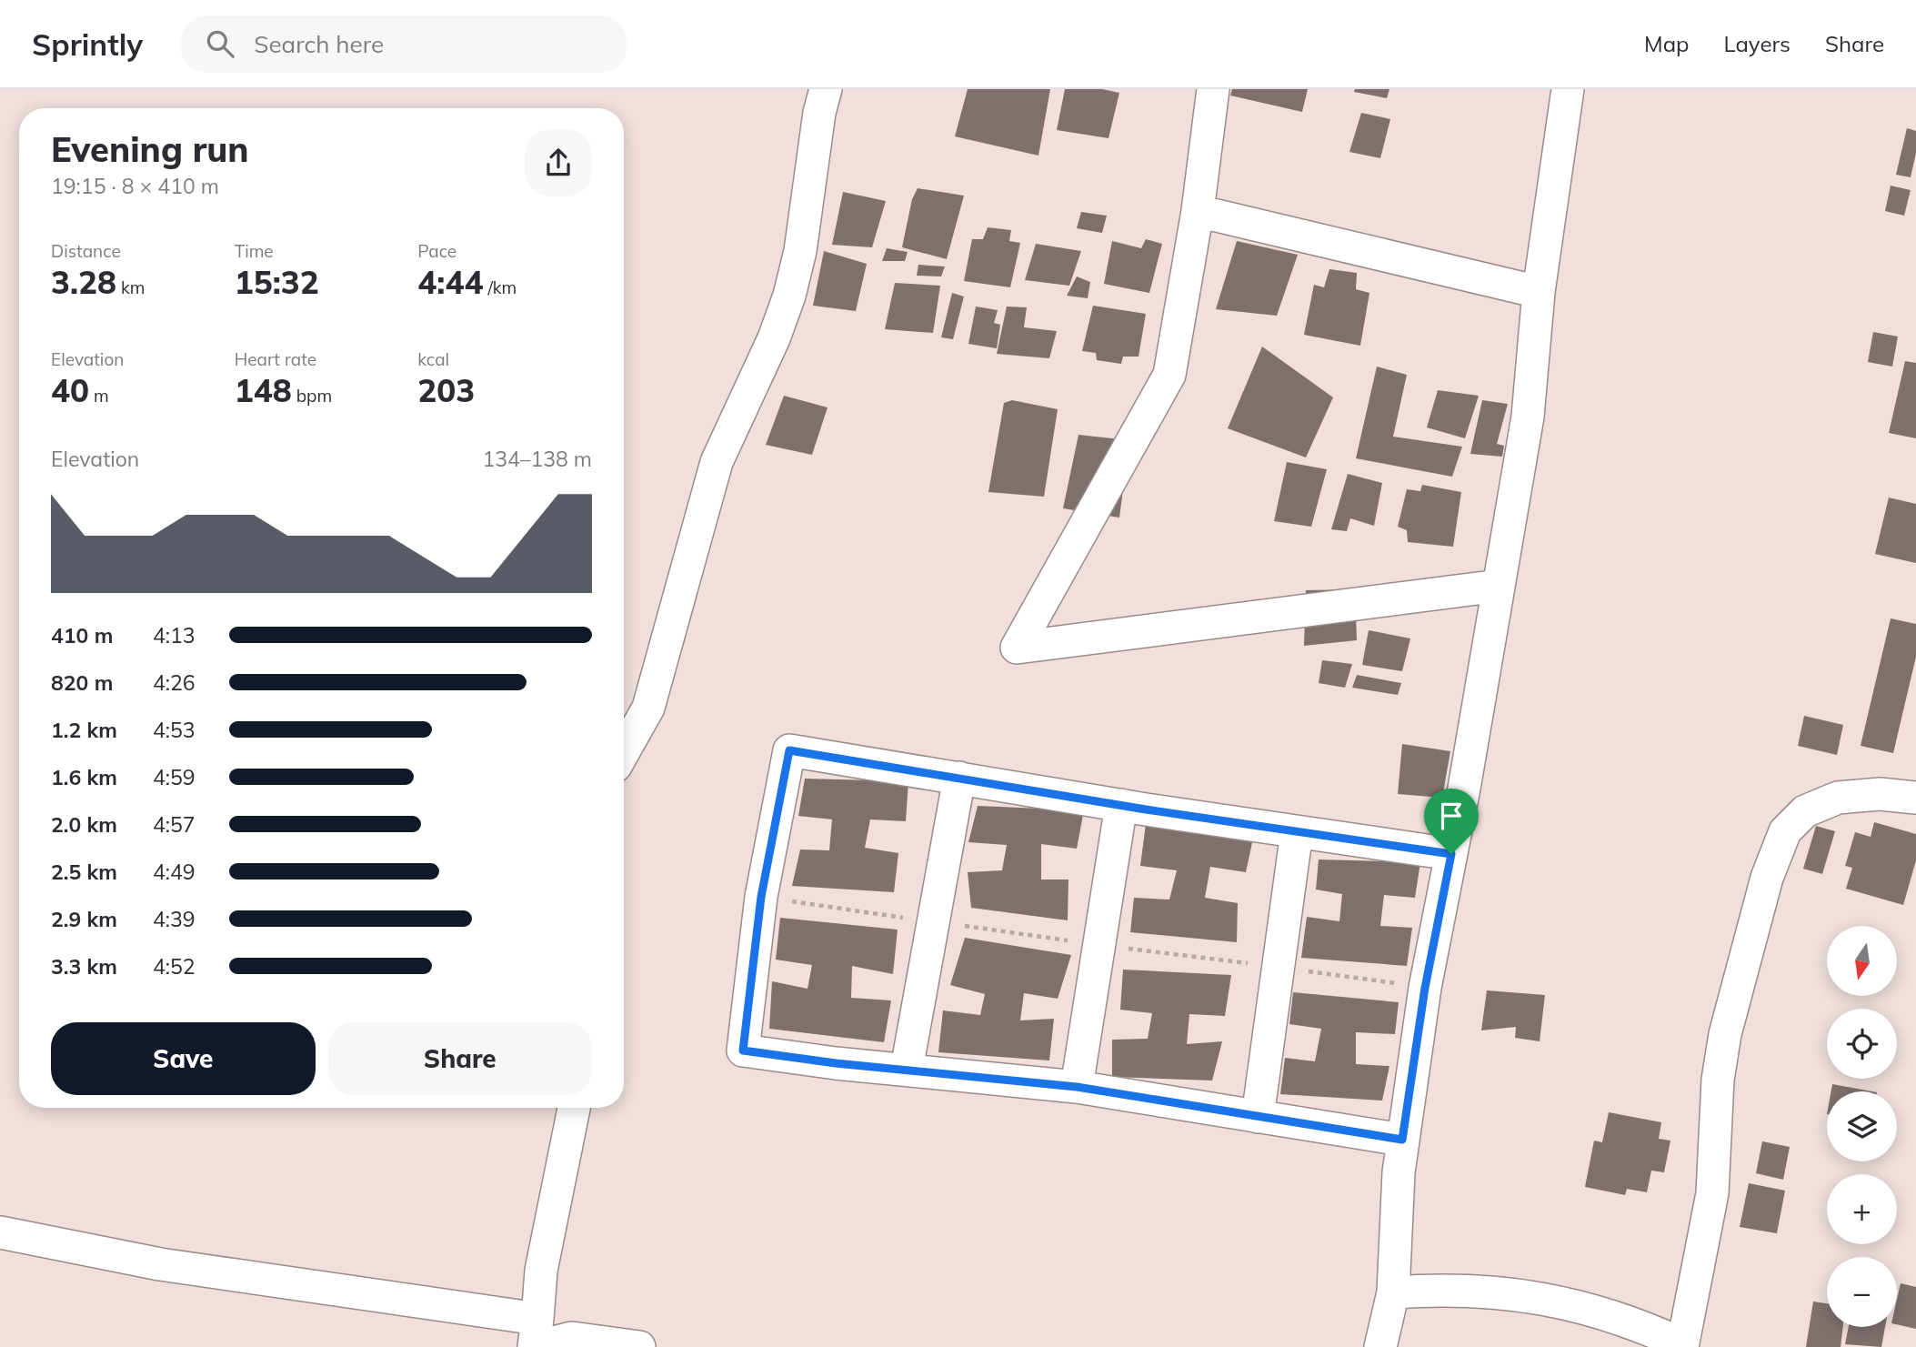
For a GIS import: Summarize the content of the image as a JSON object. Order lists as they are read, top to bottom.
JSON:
{
  "north": "bottom",
  "page": {
    "header": "Sprintly",
    "search": "Search here",
    "nav": ["Map", "Layers", "Share"],
    "heading": ["Evening run", "19:15 · 8 × 410 m"],
    "stats": [
      ["Distance", "3.28 km"],
      ["Time", "15:32"],
      ["Pace", "4:44 /km"],
      ["Elevation", "40 m"],
      ["Heart rate", "148 bpm"],
      ["kcal", "203"]
    ],
    "chart": ["Elevation", "134–138 m"],
    "list": [
      {
        "name": "410 m",
        "note": "4:13"
      },
      {
        "name": "820 m",
        "note": "4:26"
      },
      {
        "name": "1.2 km",
        "note": "4:53"
      },
      {
        "name": "1.6 km",
        "note": "4:59"
      },
      {
        "name": "2.0 km",
        "note": "4:57"
      },
      {
        "name": "2.5 km",
        "note": "4:49"
      },
      {
        "name": "2.9 km",
        "note": "4:39"
      },
      {
        "name": "3.3 km",
        "note": "4:52"
      }
    ],
    "map_buttons": ["+", "−"],
    "buttons": ["Save", "Share"]
  }
}
